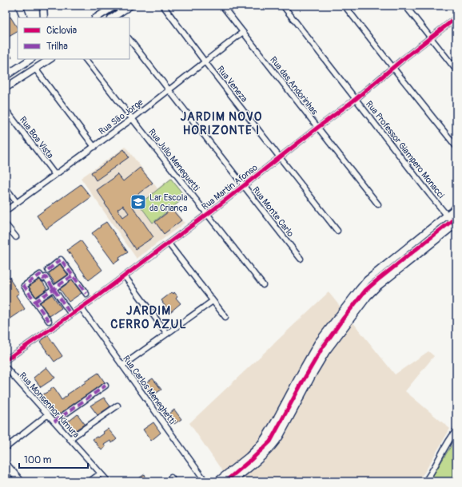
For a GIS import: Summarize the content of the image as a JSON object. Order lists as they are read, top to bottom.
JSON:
{
  "streets": {
    "street": [
      "Rua Veneza",
      "Rua das Andorinhas",
      "Rua São Jorge",
      "Rua Boa Vista",
      "Rua Professor Giampero Monacci",
      "Rua Julio Meneguetti",
      "Rua Martin Afonso",
      "Rua Monte Carlo",
      "Rua Carlos Meneghetti",
      "Rua Monsenhor Kimura"
    ]
  },
  "crossings": [
    ["Rua Veneza", "Rua São Jorge"],
    ["Rua Veneza", "Rua Martin Afonso"],
    ["Rua das Andorinhas", "Rua São Jorge"],
    ["Rua das Andorinhas", "Rua Martin Afonso"],
    ["Rua São Jorge", "Rua Boa Vista"],
    ["Rua São Jorge", "Rua Julio Meneguetti"],
    ["Rua São Jorge", "Rua Monte Carlo"],
    ["Rua Professor Giampero Monacci", "Rua Martin Afonso"],
    ["Rua Julio Meneguetti", "Rua Martin Afonso"],
    ["Rua Martin Afonso", "Rua Monte Carlo"],
    ["Rua Martin Afonso", "Rua Carlos Meneghetti"]
  ],
  "districts": ["JARDIM NOVO HORIZONTE I", "JARDIM CERRO AZUL"],
  "places": {
    "school or university": ["Lar Escola da Criança"]
  },
  "legend": ["Ciclovia", "Trilha"],
  "scale_bar": "100 m"
}
